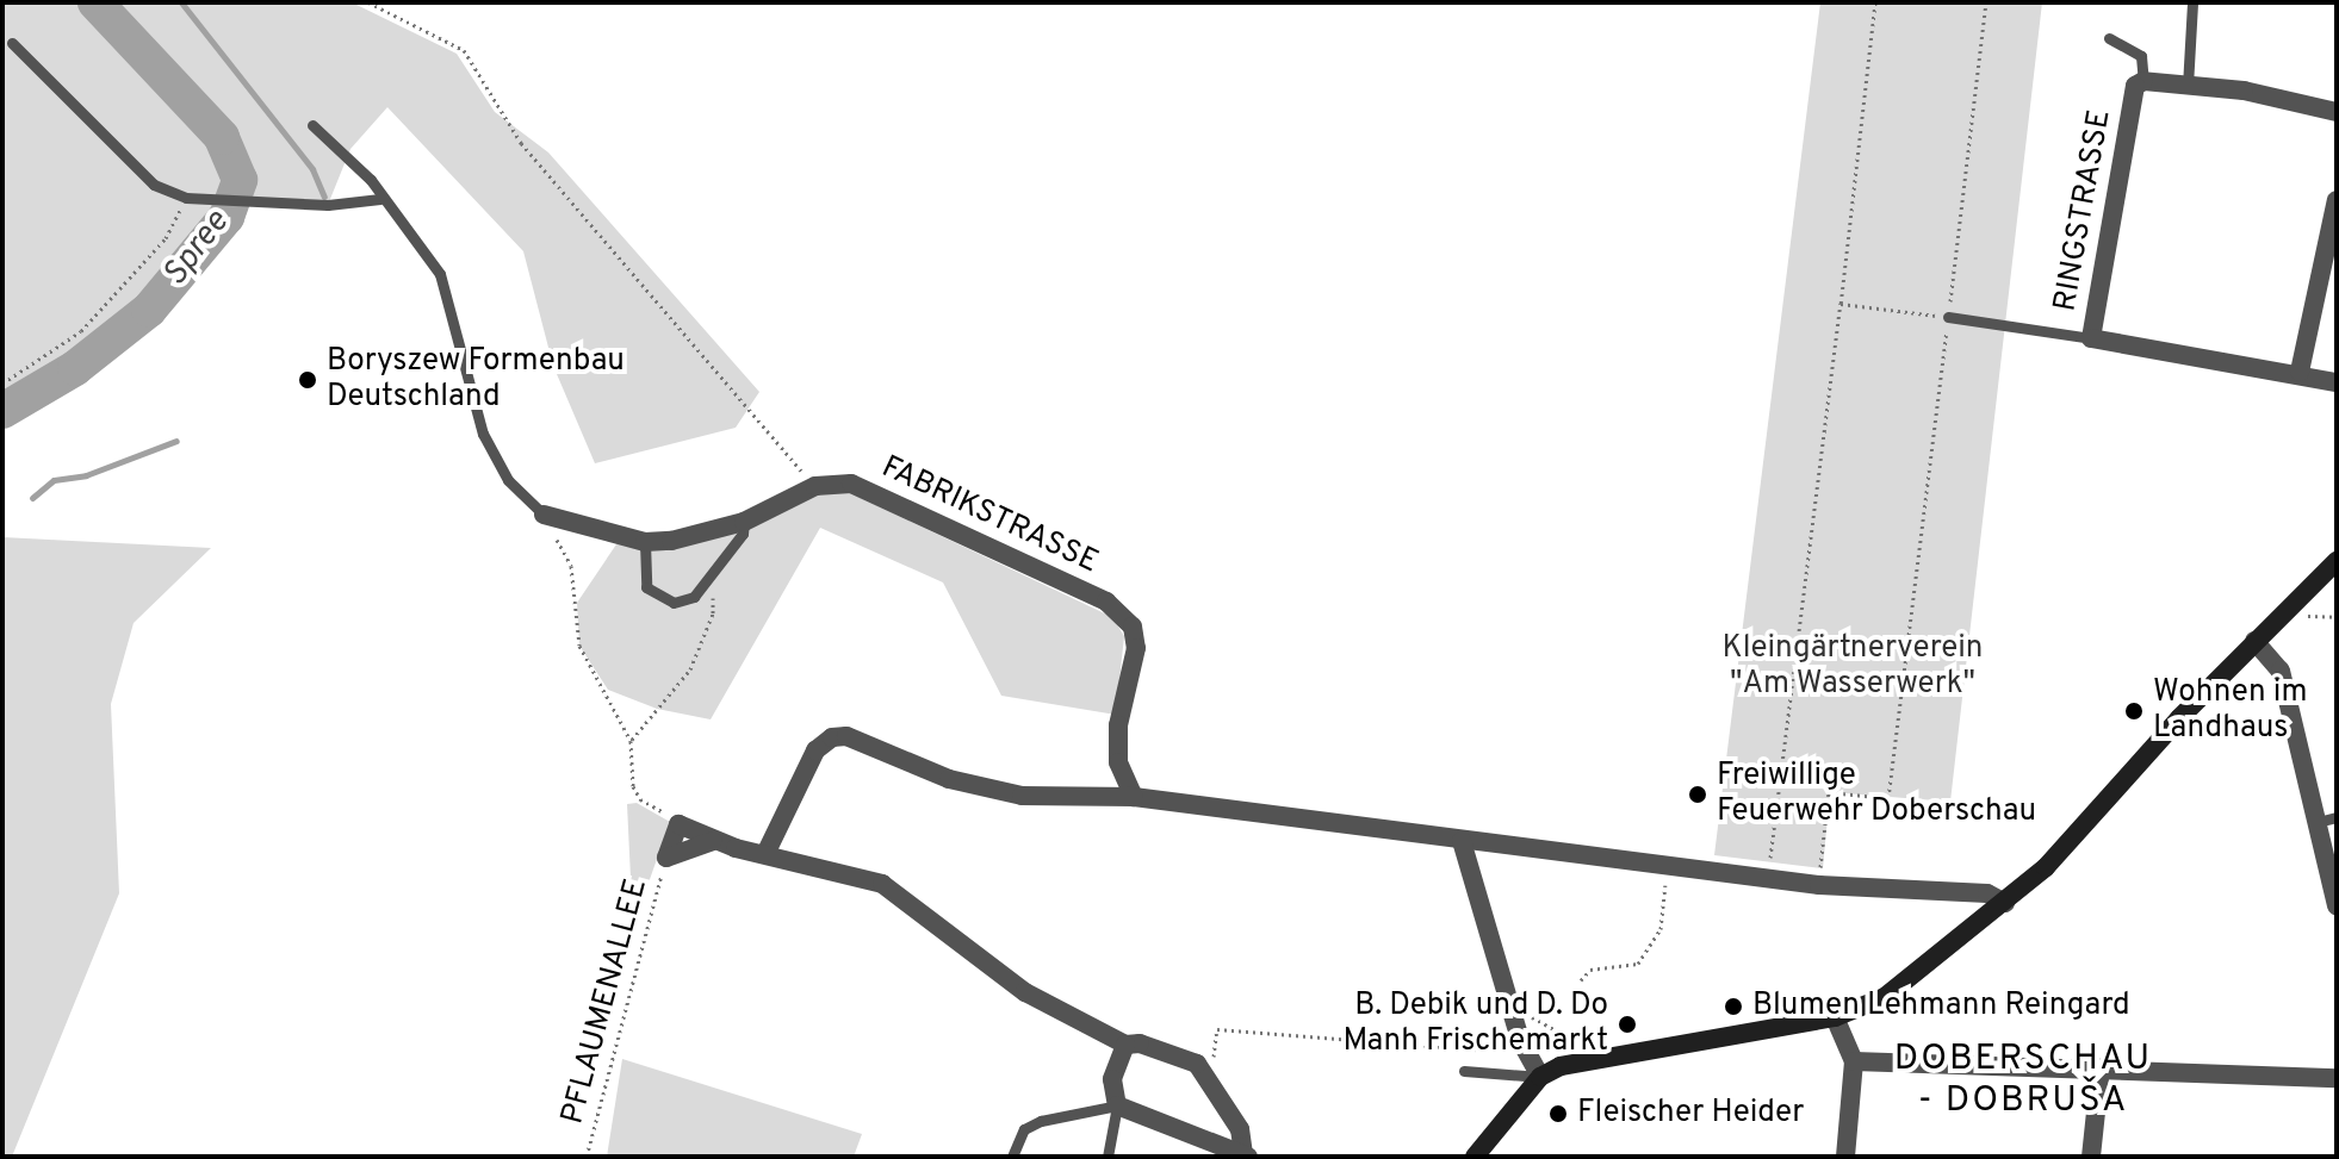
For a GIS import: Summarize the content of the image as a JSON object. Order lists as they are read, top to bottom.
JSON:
{
  "streets": {
    "street": ["RINGSTRASSE", "FABRIKSTRASSE"],
    "path": ["PFLAUMENALLEE"]
  },
  "districts": ["DOBERSCHAU - DOBRUŠA"],
  "water": ["Spree"],
  "parks": ["Kleingärtnerverein \"Am Wasserwerk\""],
  "places": [
    "Boryszew Formenbau Deutschland",
    "Wohnen im Landhaus",
    "Freiwillige Feuerwehr Doberschau",
    "Blumen Lehmann Reingard",
    "B. Debik und D. Do Manh Frischemarkt",
    "Fleischer Heider"
  ]
}
